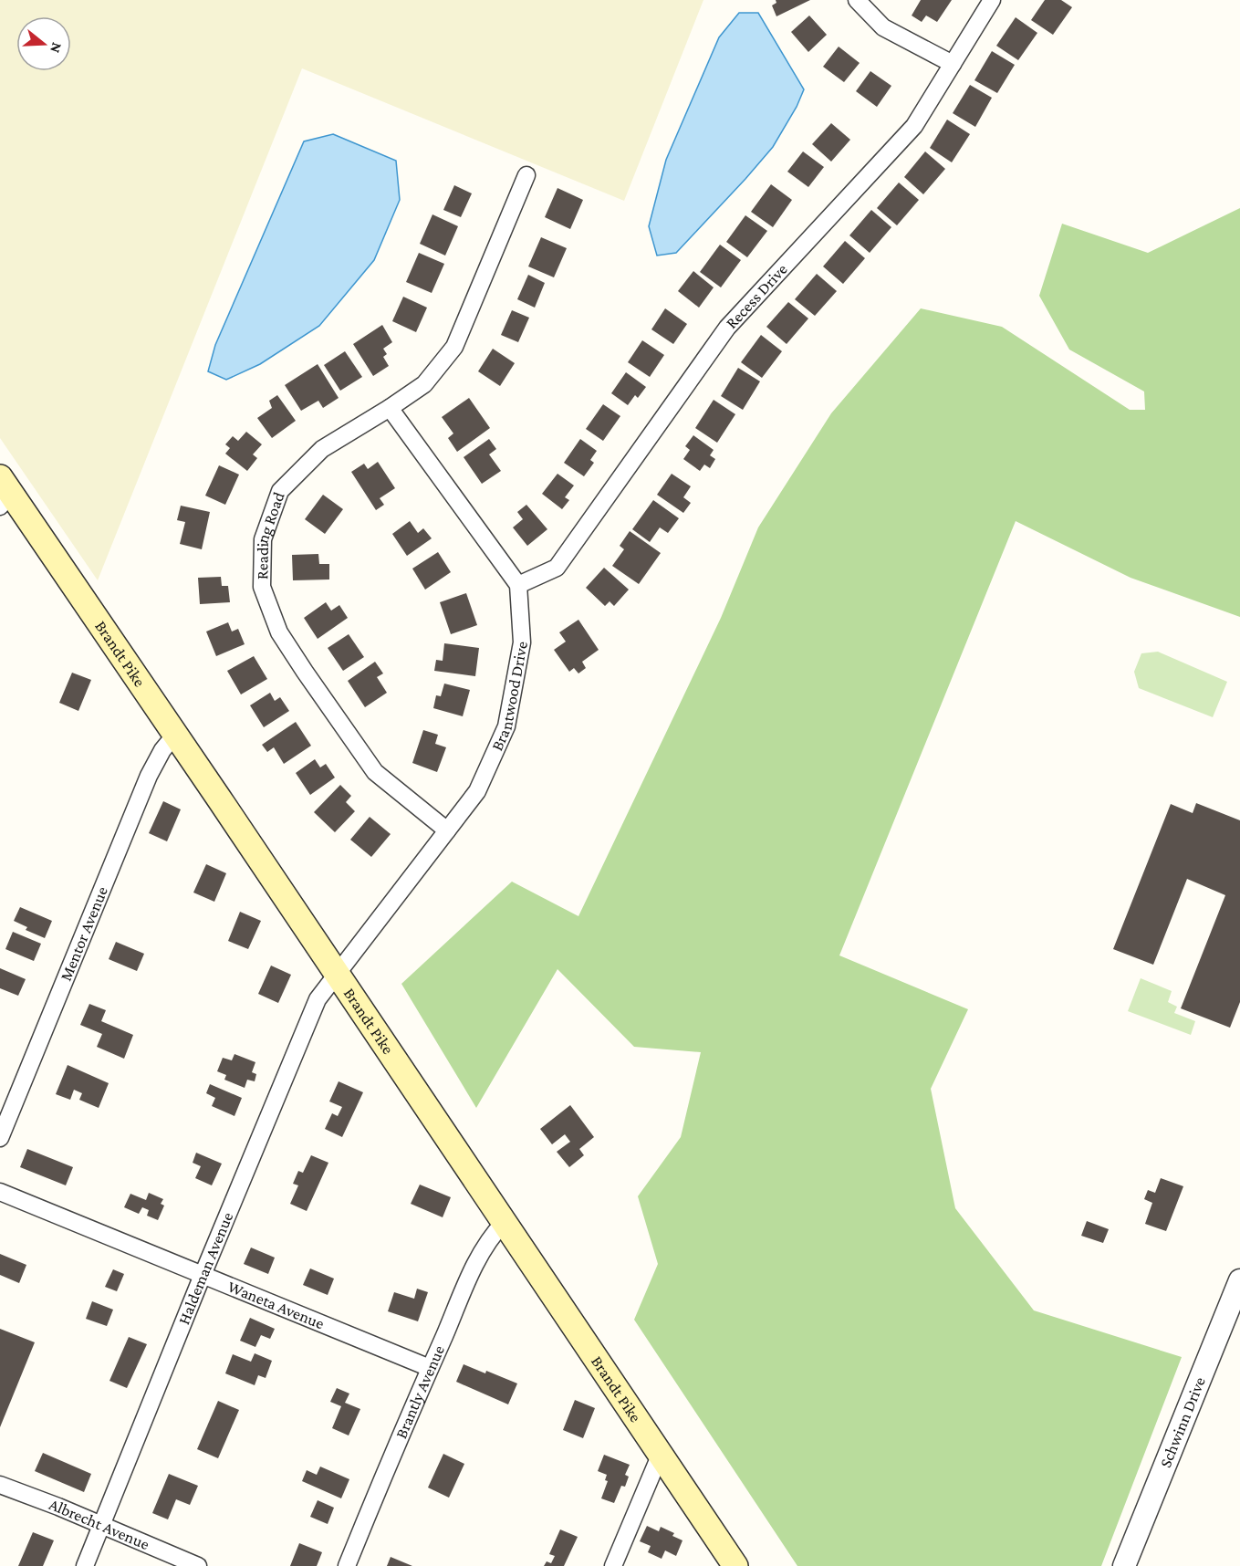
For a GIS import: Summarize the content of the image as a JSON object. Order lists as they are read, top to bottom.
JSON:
{
  "streets": {
    "main road": ["Brandt Pike"],
    "street": [
      "Recess Drive",
      "Reading Road",
      "Brantwood Drive",
      "Mentor Avenue",
      "Haldeman Avenue",
      "Waneta Avenue",
      "Brantly Avenue",
      "Schwinn Drive",
      "Albrecht Avenue"
    ]
  },
  "crossings": [
    ["Recess Drive", "Brantwood Drive"],
    ["Reading Road", "Brantwood Drive"],
    ["Brandt Pike", "Brantwood Drive"],
    ["Brandt Pike", "Mentor Avenue"],
    ["Brandt Pike", "Haldeman Avenue"],
    ["Brandt Pike", "Brantly Avenue"],
    ["Brantwood Drive", "Haldeman Avenue"],
    ["Haldeman Avenue", "Waneta Avenue"],
    ["Haldeman Avenue", "Albrecht Avenue"],
    ["Waneta Avenue", "Brantly Avenue"]
  ],
  "north": "right"
}
